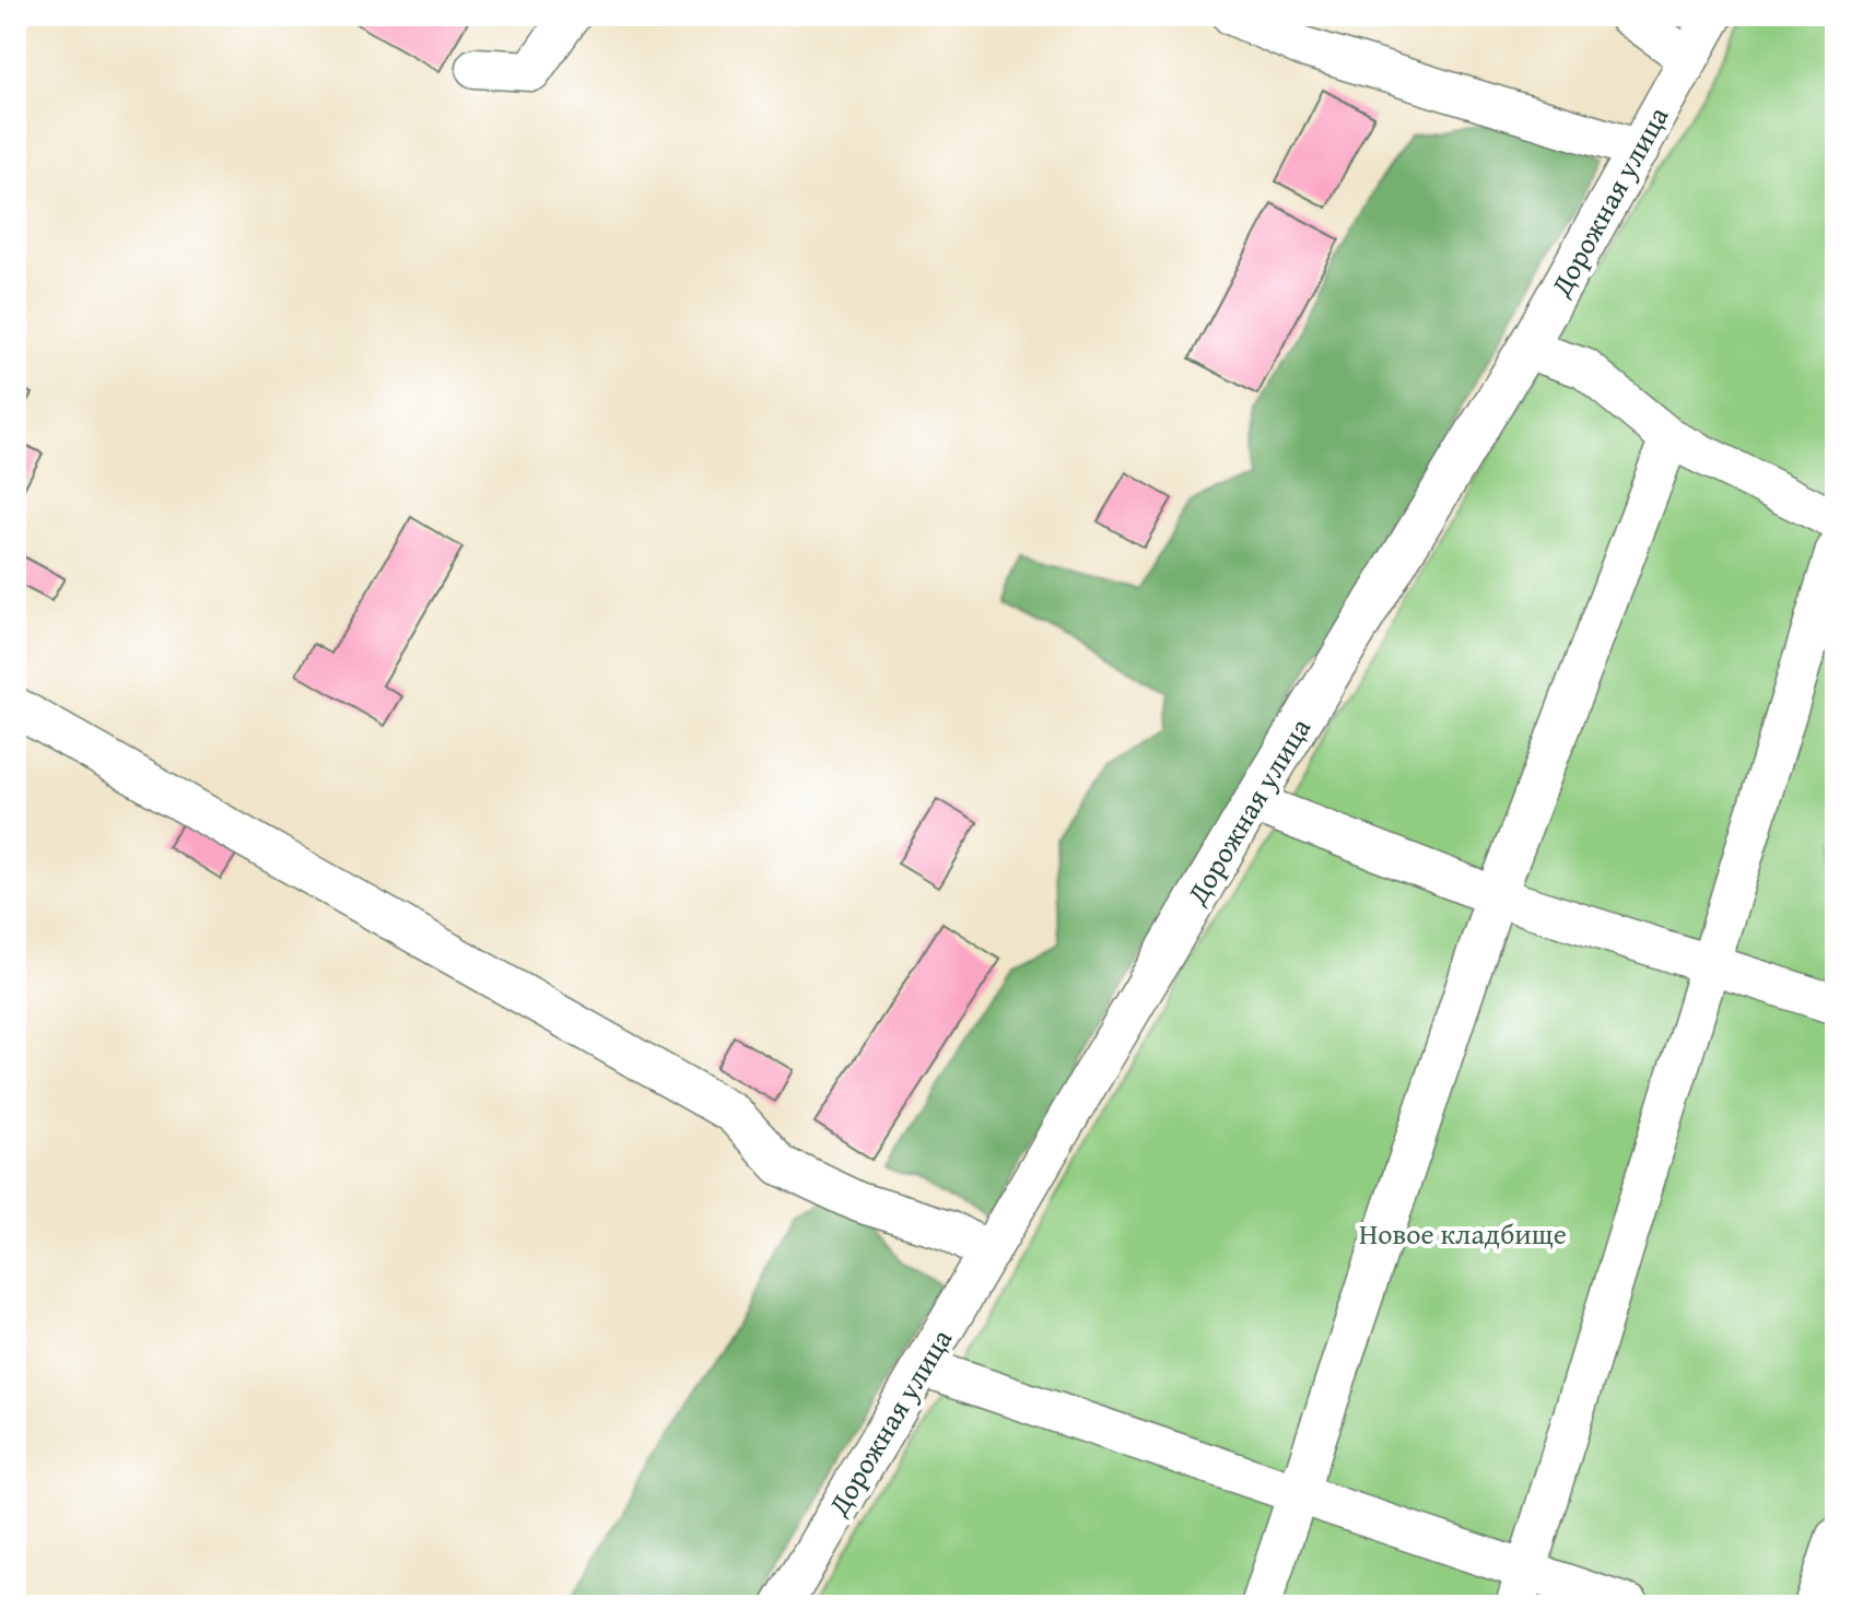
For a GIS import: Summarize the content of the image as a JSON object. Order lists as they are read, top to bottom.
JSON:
{
  "streets": {
    "street": ["Дорожная улица"]
  },
  "parks": ["Новое кладбище"]
}
